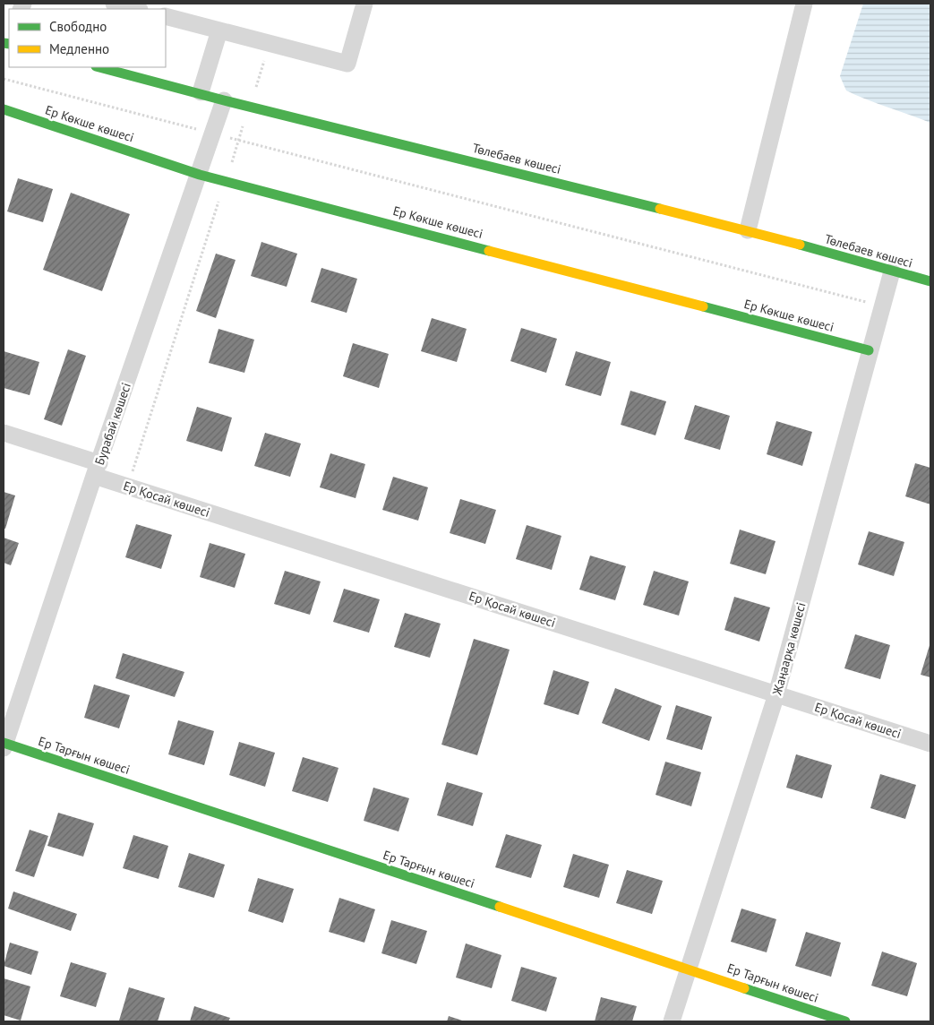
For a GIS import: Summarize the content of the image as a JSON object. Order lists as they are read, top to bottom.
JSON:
{
  "streets": {
    "street": [
      "Ер Көкше көшесі",
      "Төлебаев көшесі",
      "Бурабай көшесі",
      "Ер Қосай көшесі",
      "Жаңаарқа көшесі",
      "Ер Тарғын көшесі"
    ]
  },
  "crossings": [
    ["Ер Көкше көшесі", "Бурабай көшесі"],
    ["Ер Көкше көшесі", "Жаңаарқа көшесі"],
    ["Төлебаев көшесі", "Бурабай көшесі"],
    ["Төлебаев көшесі", "Жаңаарқа көшесі"],
    ["Бурабай көшесі", "Ер Қосай көшесі"],
    ["Бурабай көшесі", "Ер Тарғын көшесі"],
    ["Ер Қосай көшесі", "Жаңаарқа көшесі"],
    ["Жаңаарқа көшесі", "Ер Тарғын көшесі"]
  ],
  "legend": ["Свободно", "Медленно"]
}
